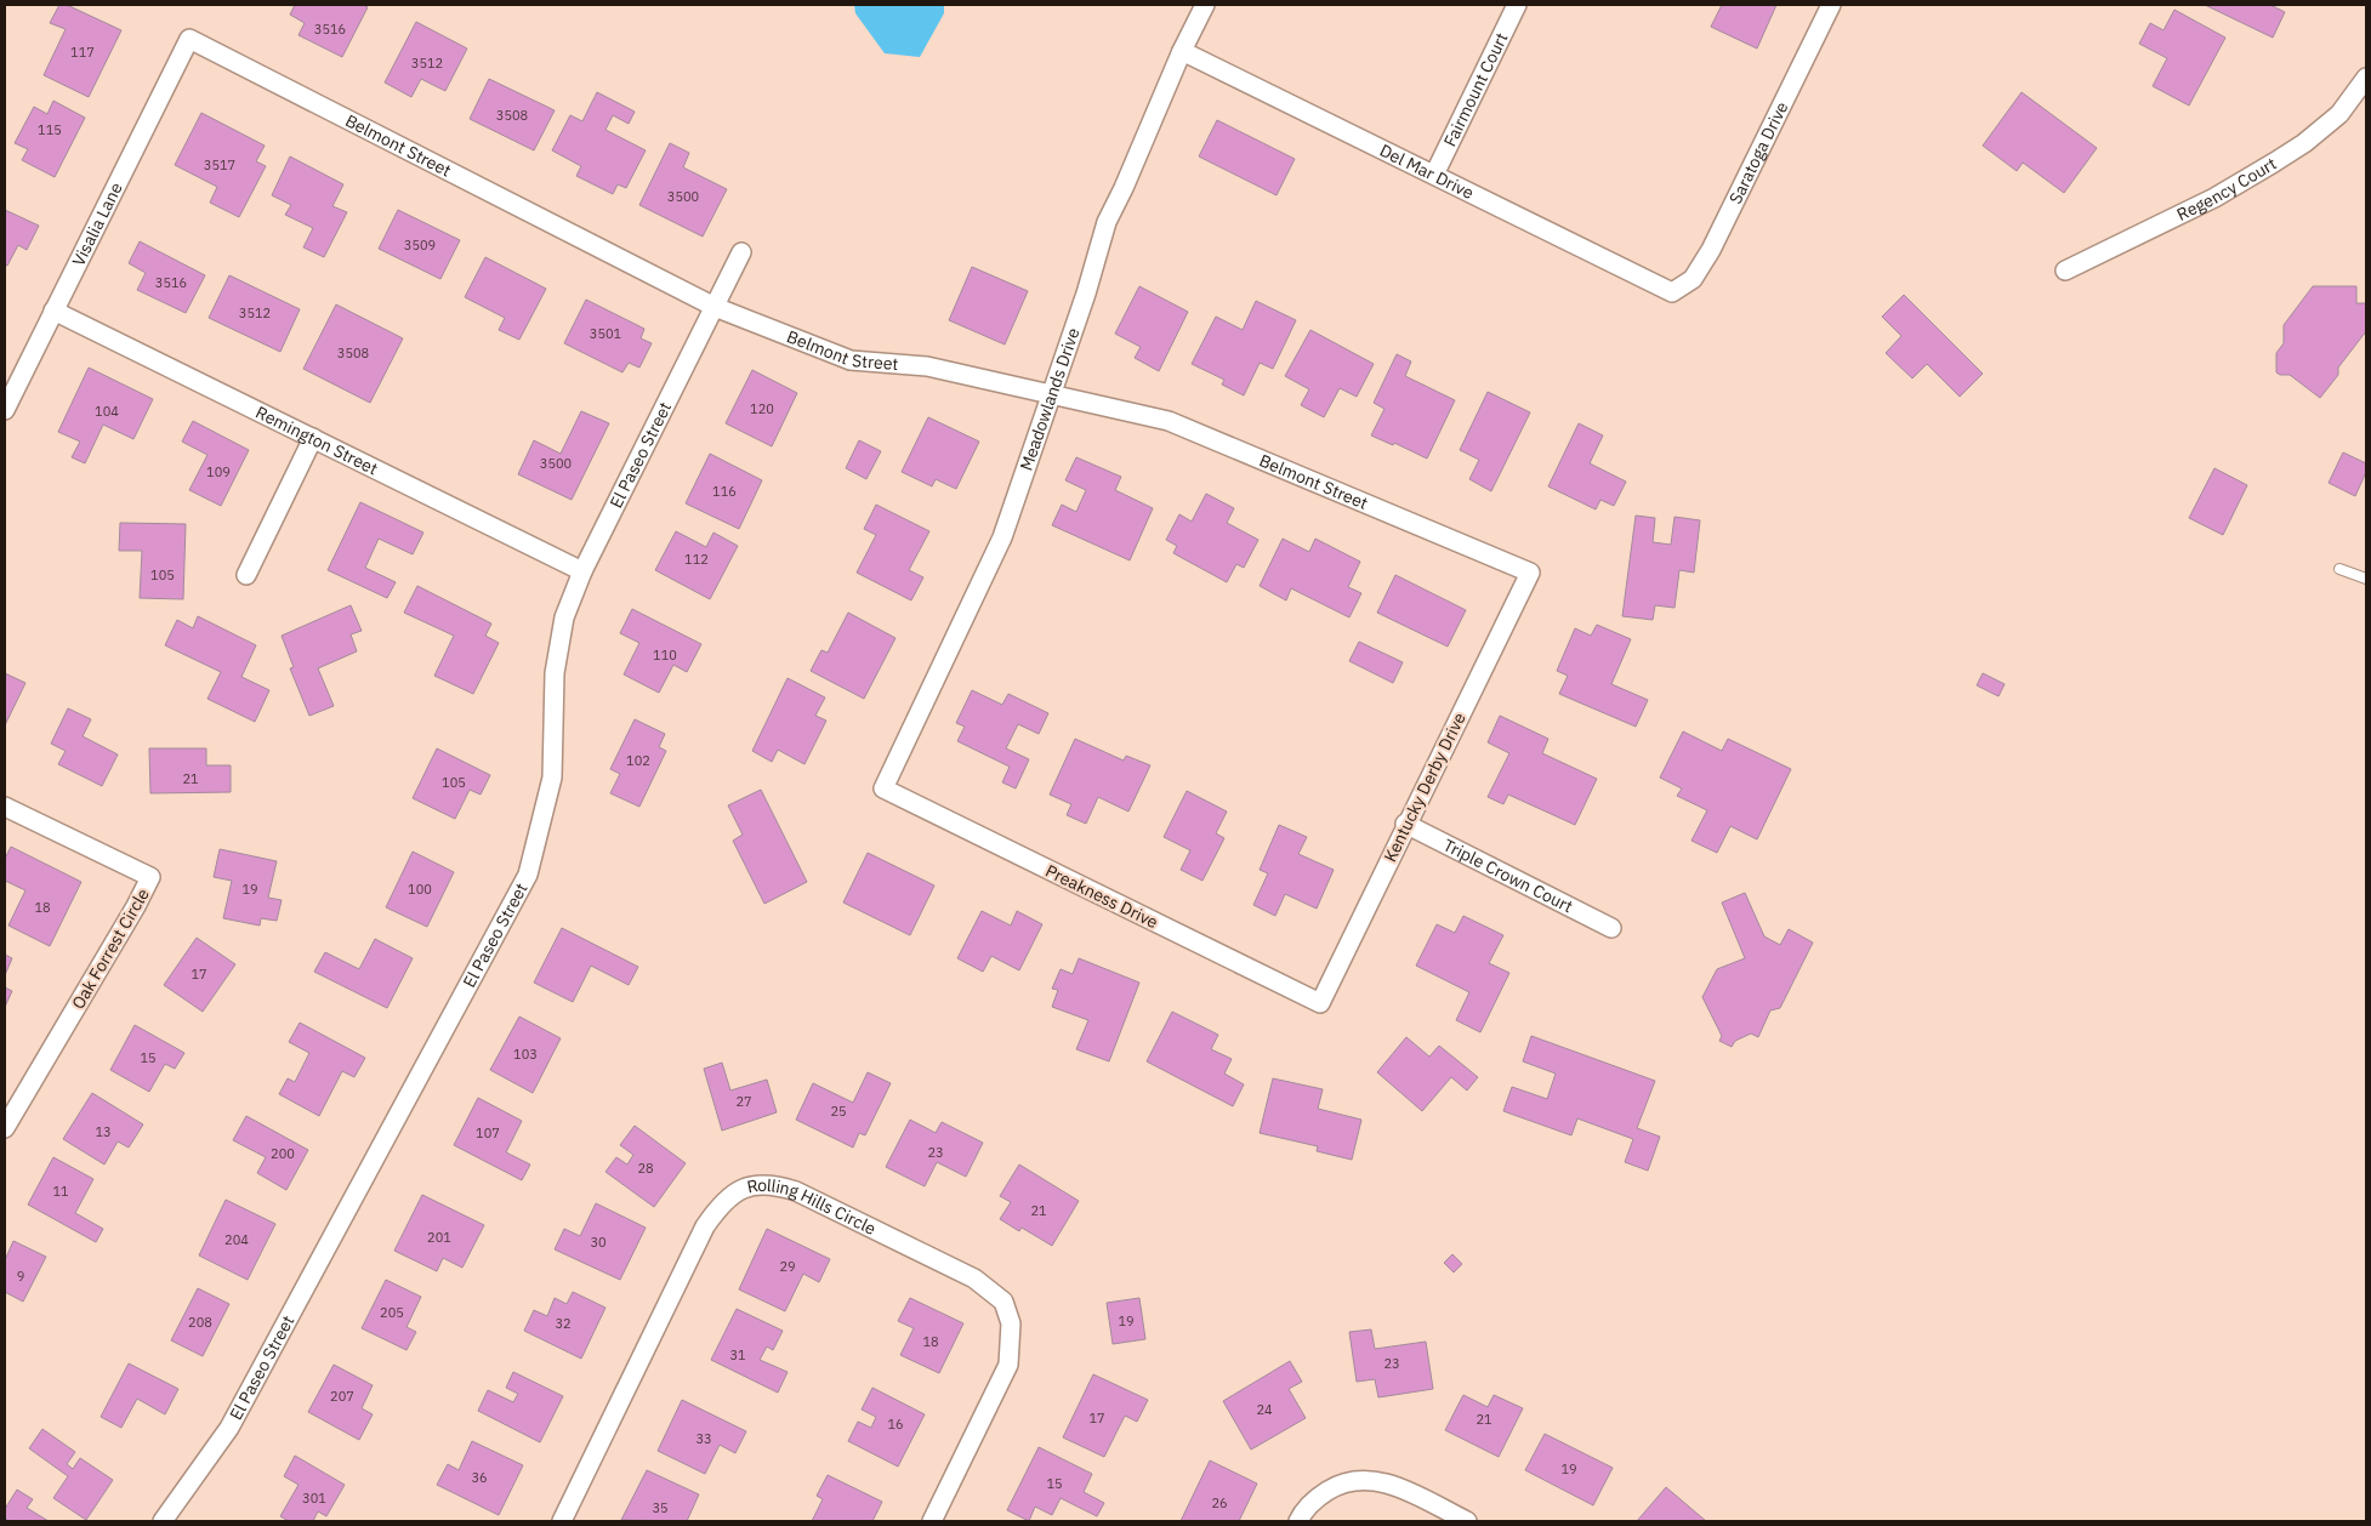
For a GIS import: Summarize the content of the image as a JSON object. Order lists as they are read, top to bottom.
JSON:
{
  "streets": {
    "street": [
      "Fairmount Court",
      "Belmont Street",
      "Saratoga Drive",
      "Del Mar Drive",
      "Regency Court",
      "Visalia Lane",
      "Meadowlands Drive",
      "Remington Street",
      "El Paseo Street",
      "Kentucky Derby Drive",
      "Triple Crown Court",
      "Preakness Drive",
      "Oak Forrest Circle",
      "Rolling Hills Circle"
    ]
  },
  "crossings": [
    ["Fairmount Court", "Del Mar Drive"],
    ["Belmont Street", "Visalia Lane"],
    ["Belmont Street", "Meadowlands Drive"],
    ["Belmont Street", "El Paseo Street"],
    ["Belmont Street", "Kentucky Derby Drive"],
    ["Saratoga Drive", "Del Mar Drive"],
    ["Del Mar Drive", "Meadowlands Drive"],
    ["Visalia Lane", "Remington Street"],
    ["Meadowlands Drive", "Preakness Drive"],
    ["Remington Street", "El Paseo Street"],
    ["Kentucky Derby Drive", "Triple Crown Court"],
    ["Kentucky Derby Drive", "Preakness Drive"]
  ],
  "house_numbers": [
    "3516",
    "117",
    "3512",
    "3508",
    "115",
    "3517",
    "3500",
    "3509",
    "3516",
    "3512",
    "3501",
    "3508",
    "120",
    "104",
    "3500",
    "109",
    "116",
    "112",
    "105",
    "110",
    "102",
    "21",
    "105",
    "19",
    "100",
    "18",
    "17",
    "103",
    "15",
    "27",
    "25",
    "13",
    "107",
    "23",
    "200",
    "28",
    "11",
    "21",
    "201",
    "204",
    "30",
    "29",
    "9",
    "205",
    "19",
    "208",
    "32",
    "18",
    "31",
    "23",
    "207",
    "24",
    "17",
    "21",
    "16",
    "33",
    "19",
    "36",
    "15",
    "301",
    "26",
    "35"
  ]
}
